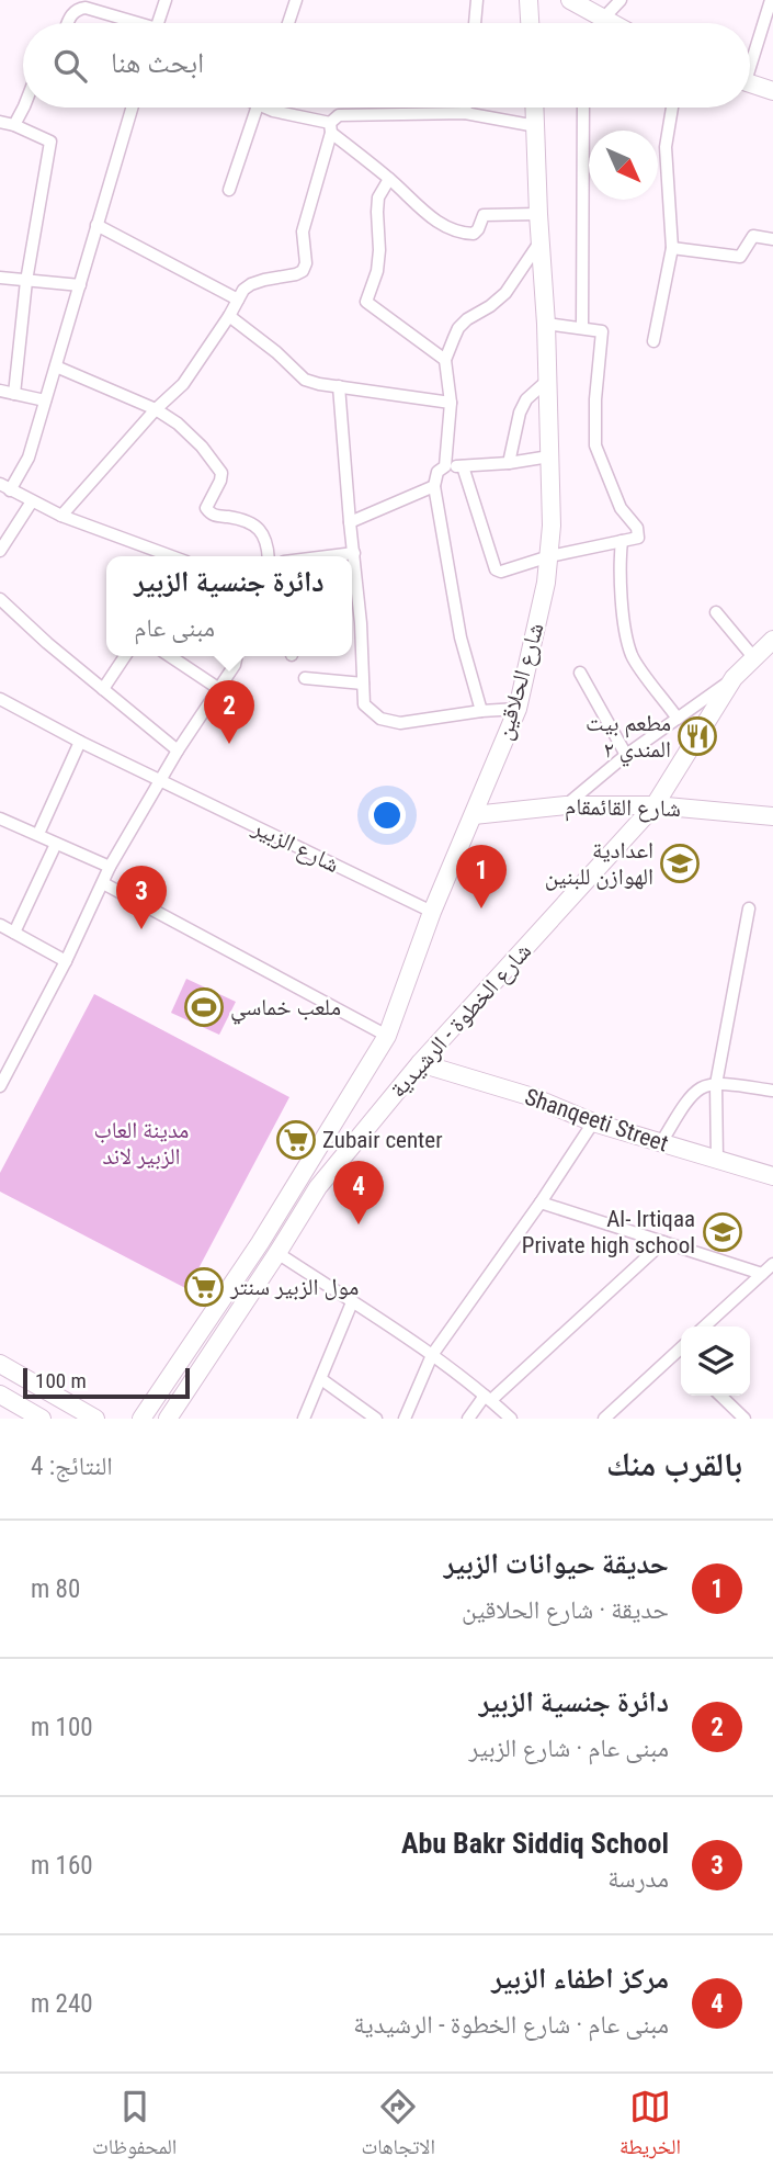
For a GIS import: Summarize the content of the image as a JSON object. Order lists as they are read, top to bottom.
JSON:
{
  "streets": {
    "main road": [
      "شارع الحلاقين",
      "شارع القائمقام",
      "شارع الخطوة - الرشيدية",
      "Shanqeeti Street"
    ],
    "street": ["شارع الزبير"]
  },
  "crossings": [
    ["شارع الحلاقين", "شارع القائمقام"],
    ["شارع الحلاقين", "شارع الزبير"],
    ["شارع القائمقام", "شارع الخطوة - الرشيدية"],
    ["شارع الخطوة - الرشيدية", "Shanqeeti Street"]
  ],
  "parks": ["مدينة العاب الزبير لاند"],
  "places": {
    "restaurant": ["مطعم بيت المندي ٢"],
    "school or university": ["اعدادية الهوازن للبنين", "Al- Irtiqaa Private high school"],
    "sports": ["ملعب خماسي"],
    "supermarket": ["Zubair center", "مول الزبير سنتر"]
  },
  "scale_bar": "100 m",
  "north": "bottom right",
  "page": {
    "search": "ابحث هنا",
    "popup": ["دائرة جنسية الزبير", "مبنى عام"],
    "pins": [
      "2",
      "1",
      "3",
      "4"
    ],
    "scale": "100 m",
    "heading": ["بالقرب منك", "النتائج: 4"],
    "list": [
      {
        "mark": "1",
        "name": "حديقة حيوانات الزبير",
        "note": "حديقة · شارع الحلاقين",
        "value": "80 m"
      },
      {
        "mark": "2",
        "name": "دائرة جنسية الزبير",
        "note": "مبنى عام · شارع الزبير",
        "value": "100 m"
      },
      {
        "mark": "3",
        "name": "Abu Bakr Siddiq School",
        "note": "مدرسة",
        "value": "160 m"
      },
      {
        "mark": "4",
        "name": "مركز اطفاء الزبير",
        "note": "مبنى عام · شارع الخطوة - الرشيدية",
        "value": "240 m"
      }
    ],
    "nav": ["الخريطة", "الاتجاهات", "المحفوظات"]
  }
}
